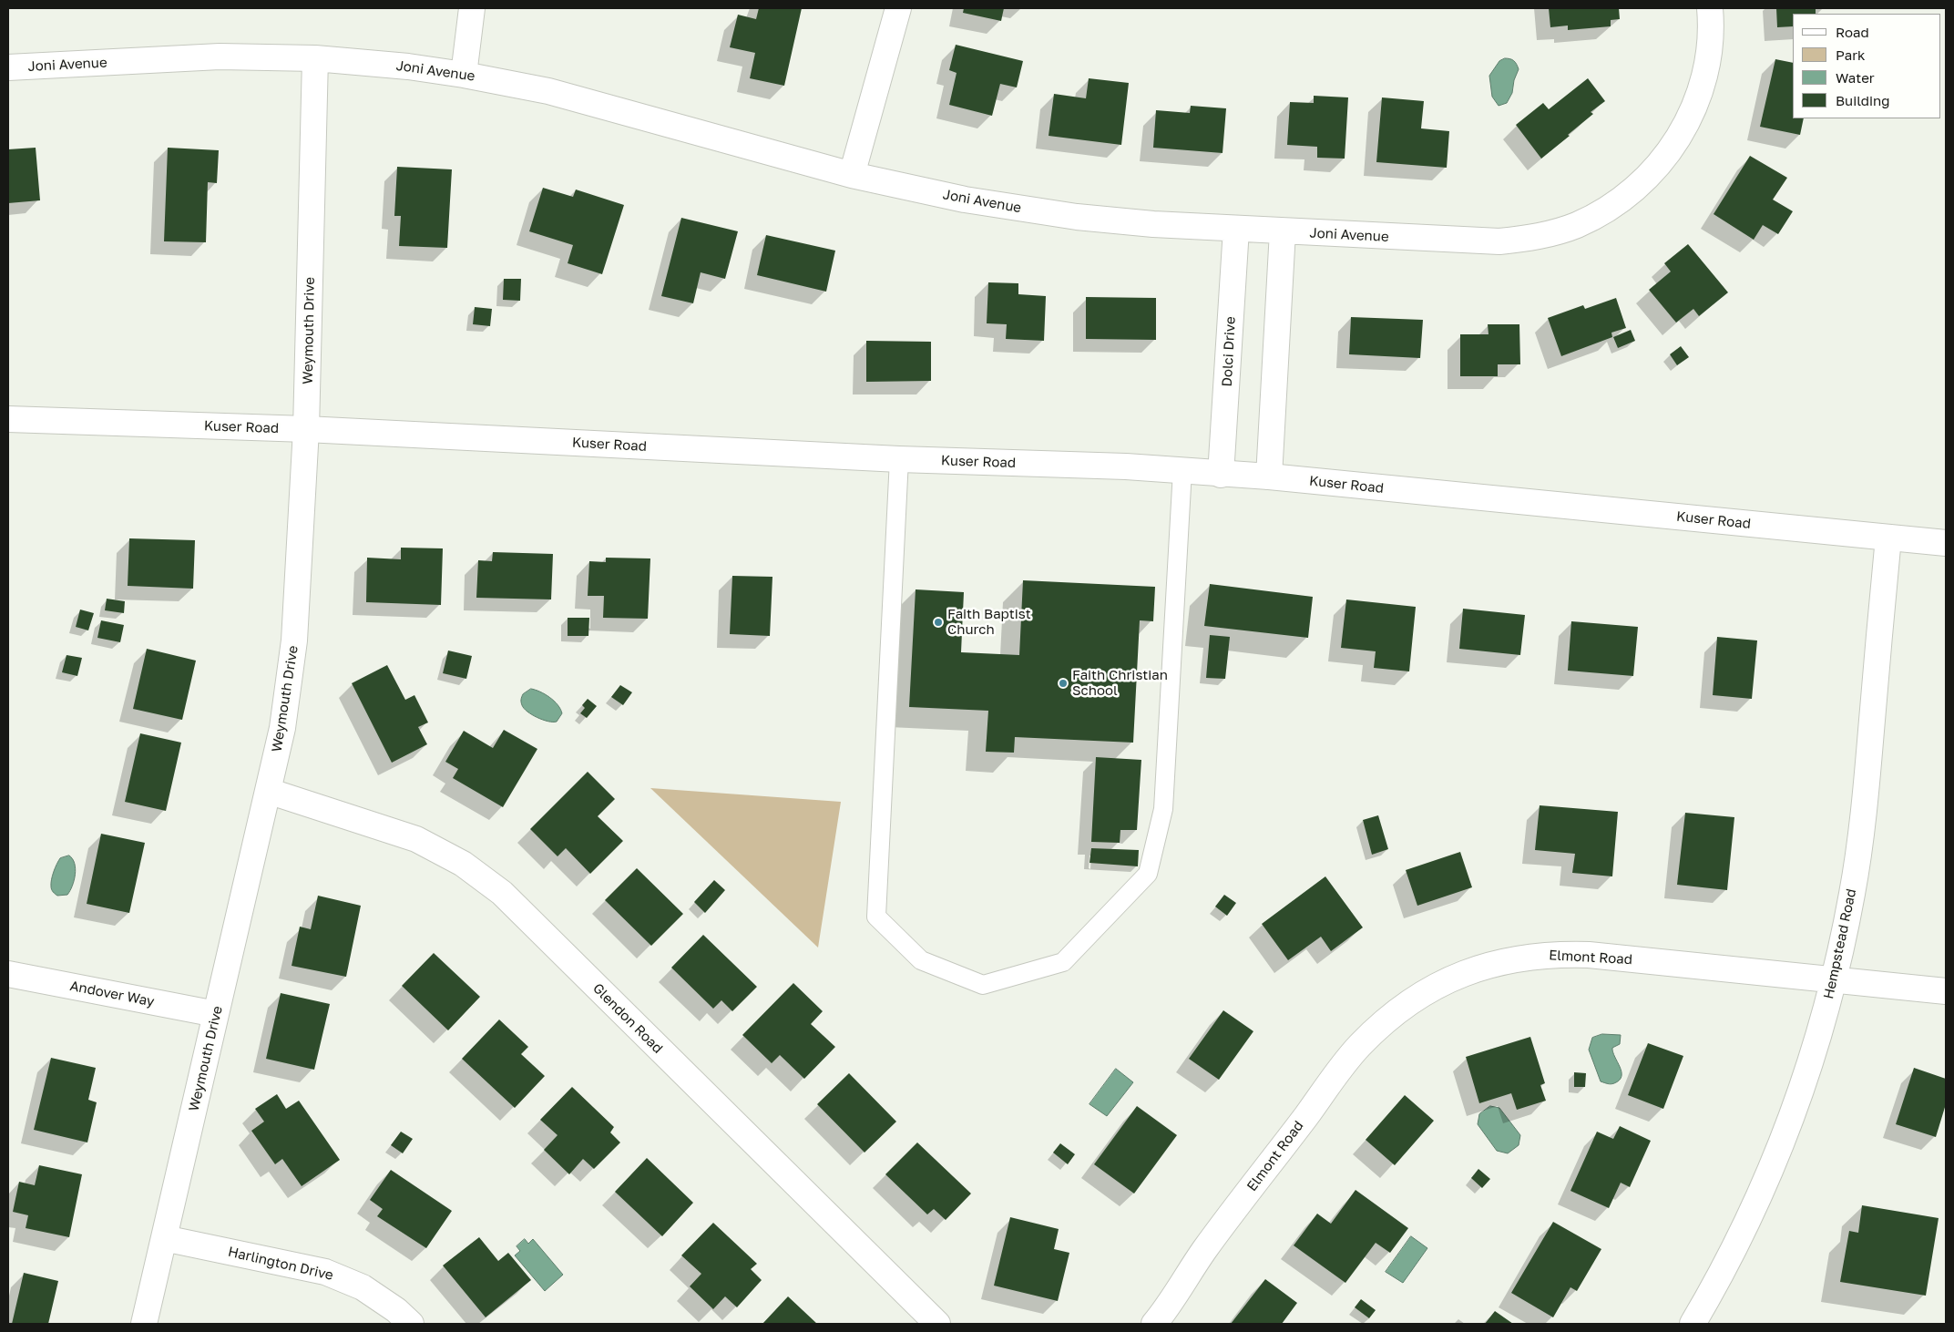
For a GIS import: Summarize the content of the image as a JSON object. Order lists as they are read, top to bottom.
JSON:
{
  "streets": {
    "street": [
      "Joni Avenue",
      "Weymouth Drive",
      "Dolci Drive",
      "Kuser Road",
      "Hempstead Road",
      "Elmont Road",
      "Andover Way",
      "Glendon Road",
      "Harlington Drive"
    ]
  },
  "crossings": [
    ["Joni Avenue", "Weymouth Drive"],
    ["Joni Avenue", "Dolci Drive"],
    ["Weymouth Drive", "Kuser Road"],
    ["Weymouth Drive", "Andover Way"],
    ["Weymouth Drive", "Glendon Road"],
    ["Weymouth Drive", "Harlington Drive"],
    ["Dolci Drive", "Kuser Road"],
    ["Kuser Road", "Hempstead Road"],
    ["Hempstead Road", "Elmont Road"]
  ],
  "places": ["Faith Baptist Church", "Faith Christian School"],
  "legend": [
    "Road",
    "Park",
    "Water",
    "Building"
  ]
}
